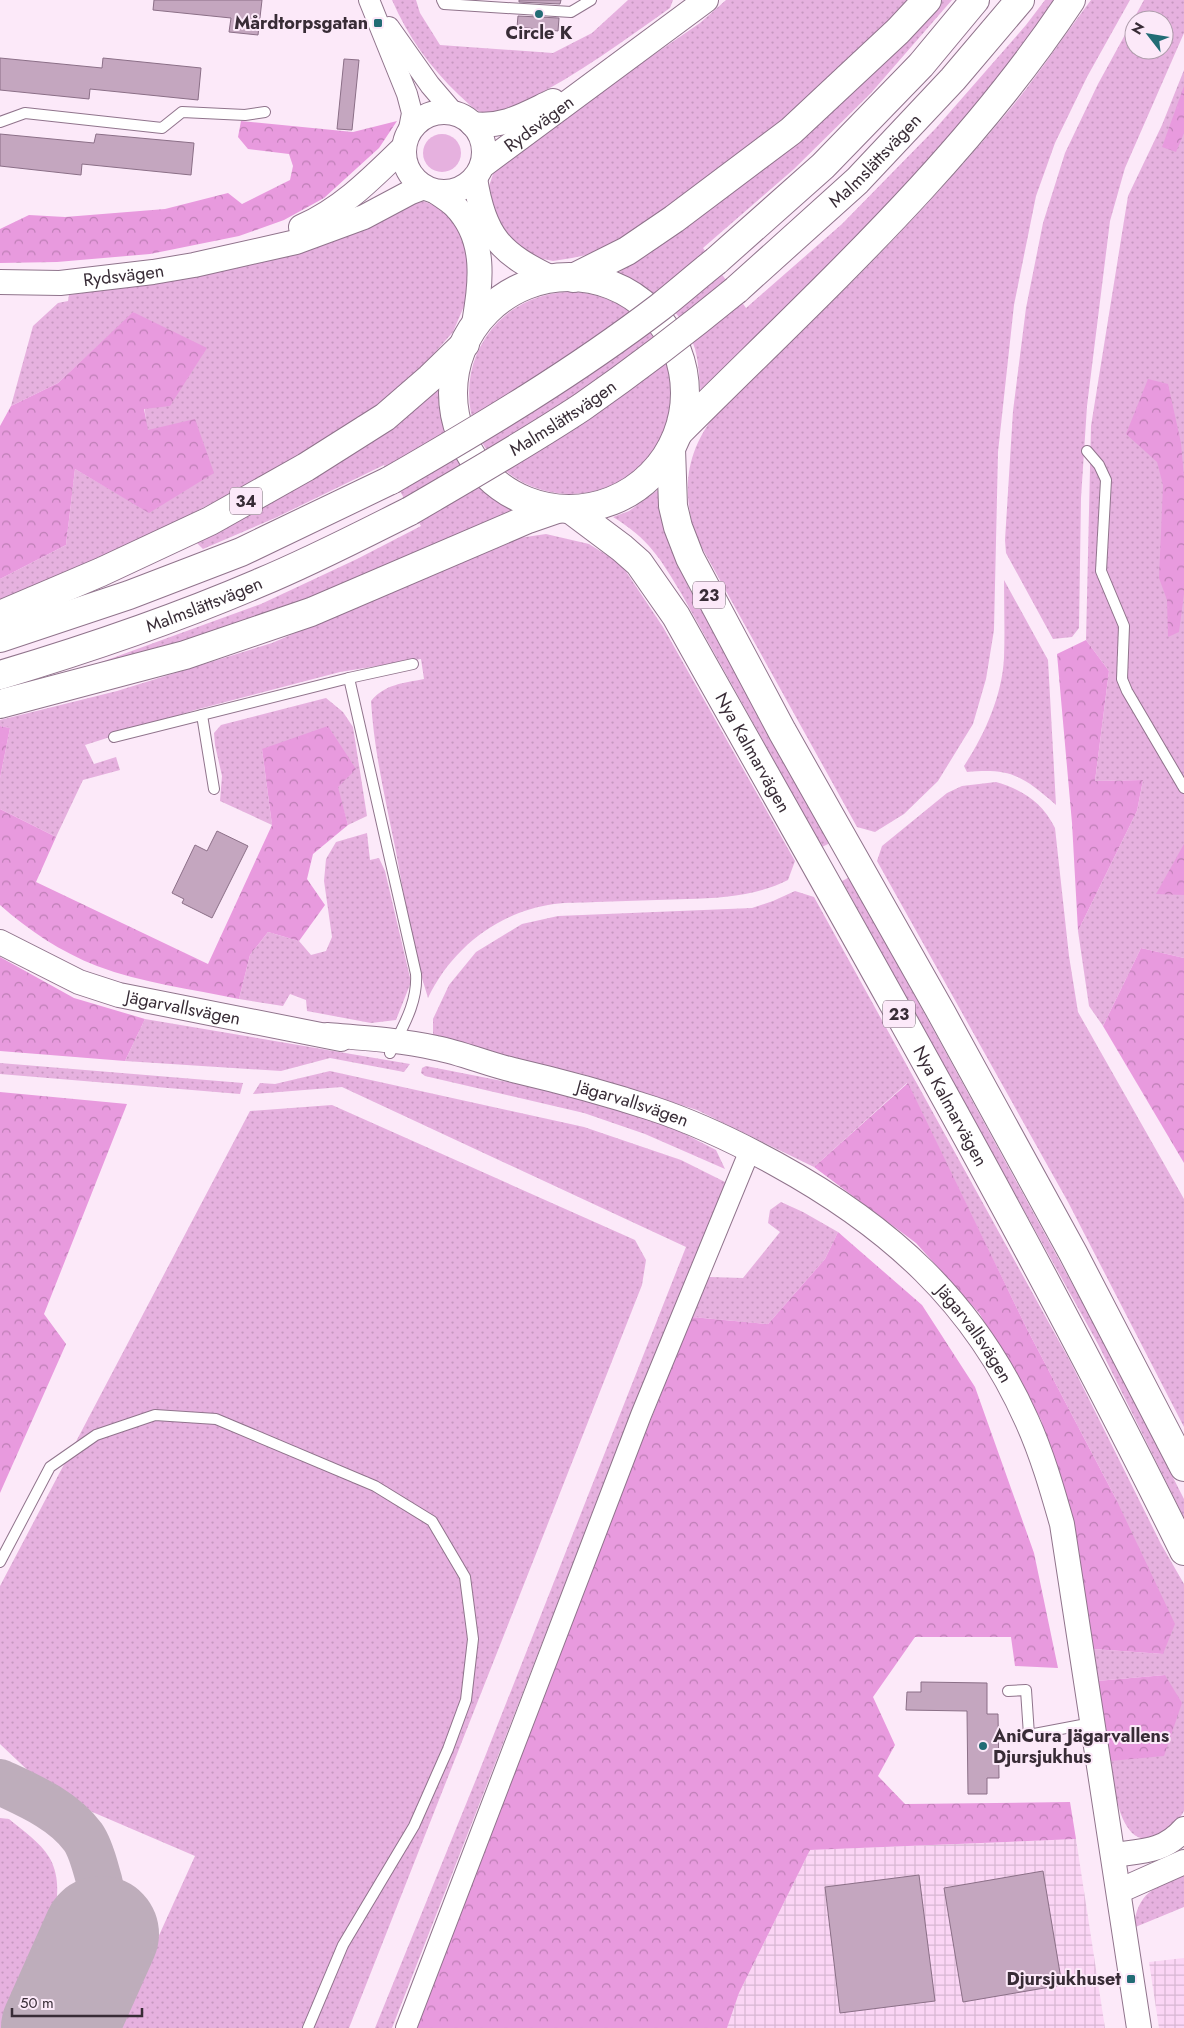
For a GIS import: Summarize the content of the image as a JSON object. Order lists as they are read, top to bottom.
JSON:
{
  "streets": {
    "main road": [
      "Malmslättsvägen",
      "34",
      "23",
      "Nya Kalmarvägen"
    ],
    "street": ["Rydsvägen", "Jägarvallsvägen"]
  },
  "crossings": [
    ["34", "Nya Kalmarvägen"]
  ],
  "places": {
    "other": ["Circle K", "AniCura Jägarvallens Djursjukhus"],
    "transit": ["Mårdtorpsgatan", "Djursjukhuset"]
  },
  "scale_bar": "50 m",
  "north": "top left"
}
